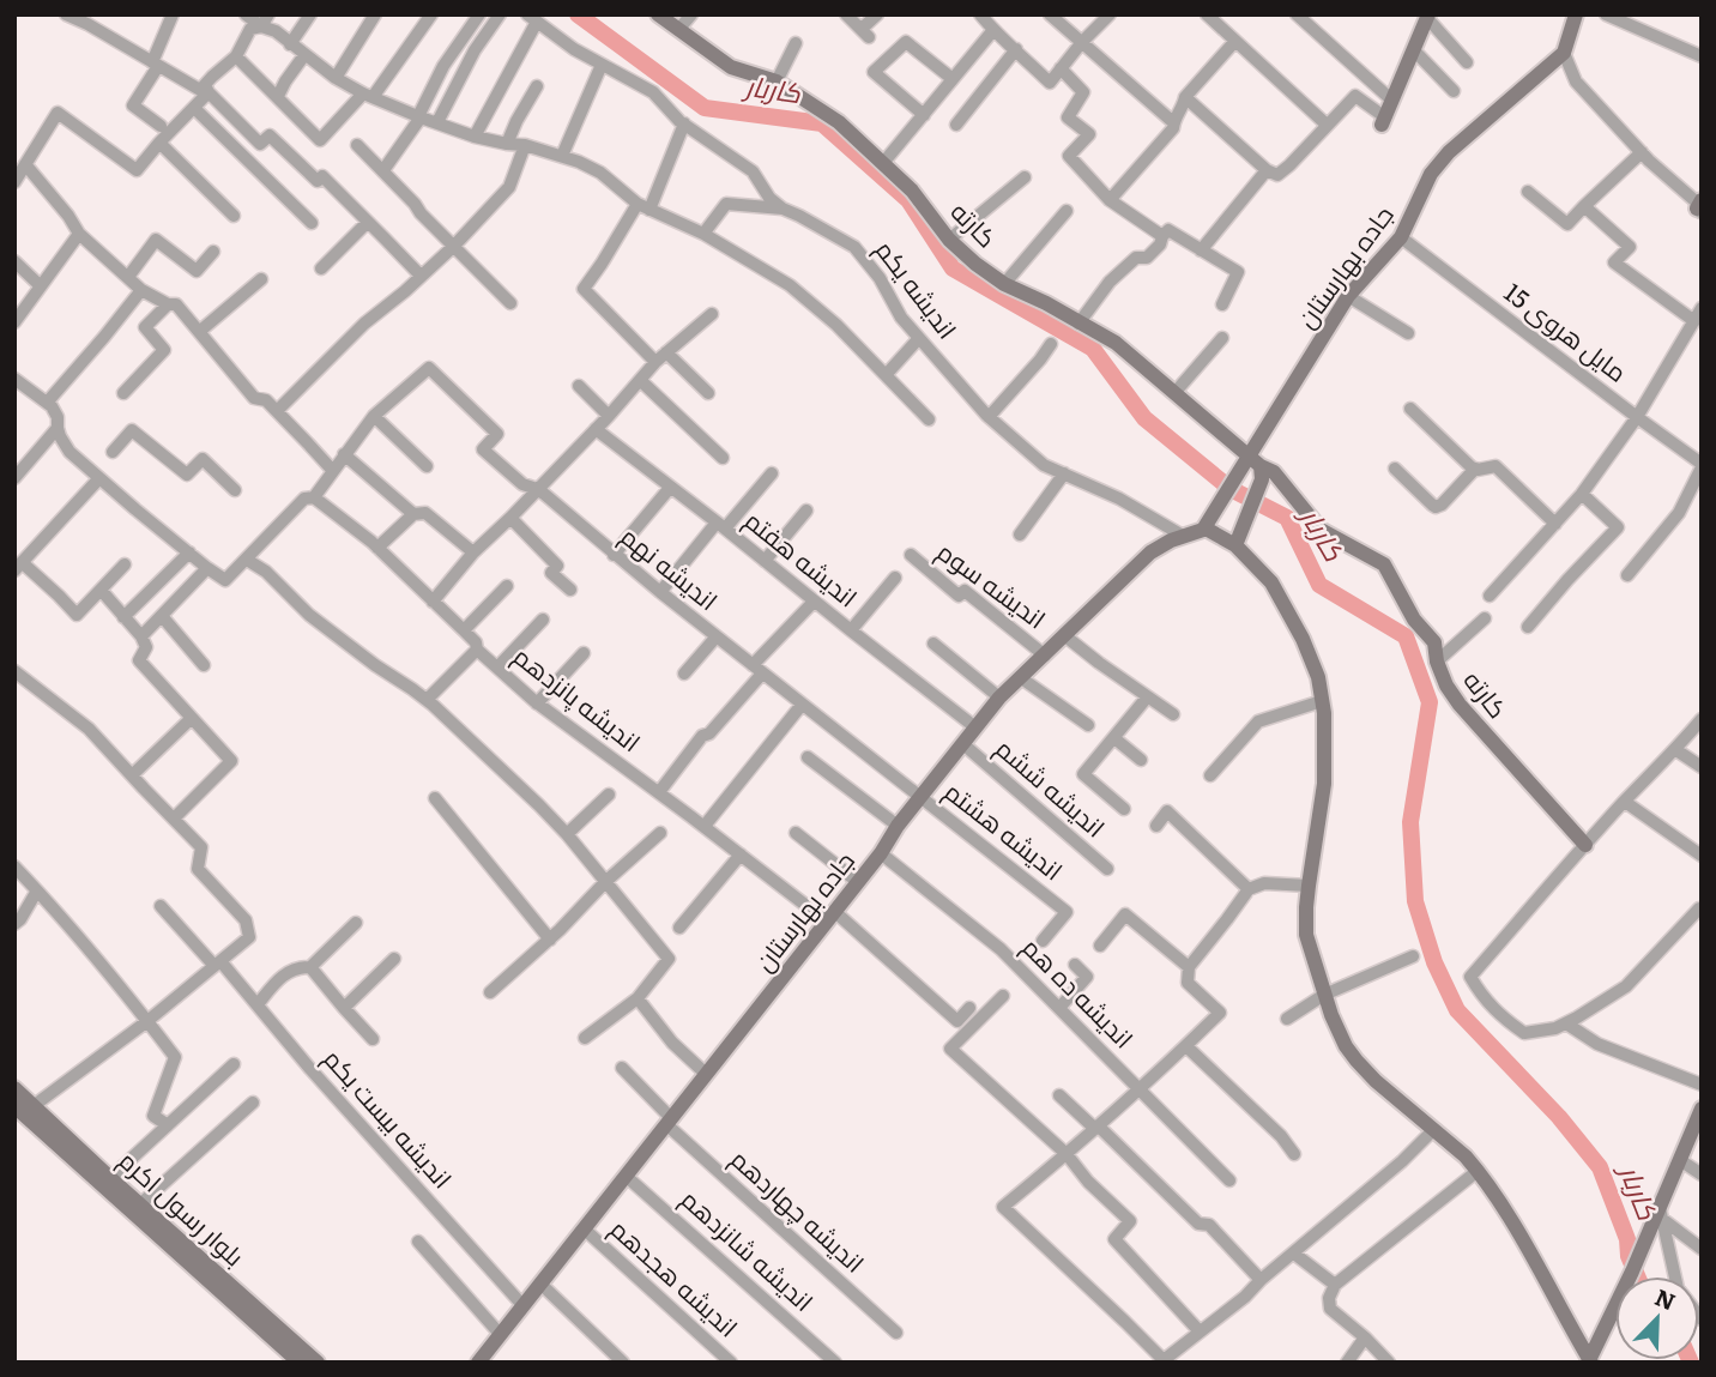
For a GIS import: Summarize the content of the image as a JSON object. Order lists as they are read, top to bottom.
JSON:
{
  "streets": {
    "street": [
      "کارته",
      "جاده بهارستان",
      "اندیشه یکم",
      "مایل هروی 15",
      "اندیشه هفتم",
      "اندیشه نهم",
      "اندیشه سوم",
      "اندیشه پانزدهم",
      "اندیشه ششم",
      "اندیشه هشتم",
      "اندیشه ده هم",
      "اندیشه بیست یکم",
      "بلوار رسول اکرم",
      "اندیشه چهاردهم",
      "اندیشه شانزدهم",
      "اندیشه هجدهم"
    ]
  },
  "crossings": [
    ["کارته", "جاده بهارستان"],
    ["جاده بهارستان", "اندیشه یکم"],
    ["جاده بهارستان", "مایل هروی 15"],
    ["جاده بهارستان", "اندیشه هفتم"],
    ["جاده بهارستان", "اندیشه نهم"],
    ["جاده بهارستان", "اندیشه سوم"],
    ["جاده بهارستان", "اندیشه پانزدهم"],
    ["جاده بهارستان", "اندیشه ششم"],
    ["جاده بهارستان", "اندیشه هشتم"],
    ["جاده بهارستان", "اندیشه ده هم"],
    ["جاده بهارستان", "اندیشه بیست یکم"],
    ["جاده بهارستان", "اندیشه چهاردهم"],
    ["جاده بهارستان", "اندیشه شانزدهم"],
    ["جاده بهارستان", "اندیشه هجدهم"],
    ["اندیشه نهم", "اندیشه هشتم"]
  ],
  "water": ["کاربار"],
  "north": "top right"
}
